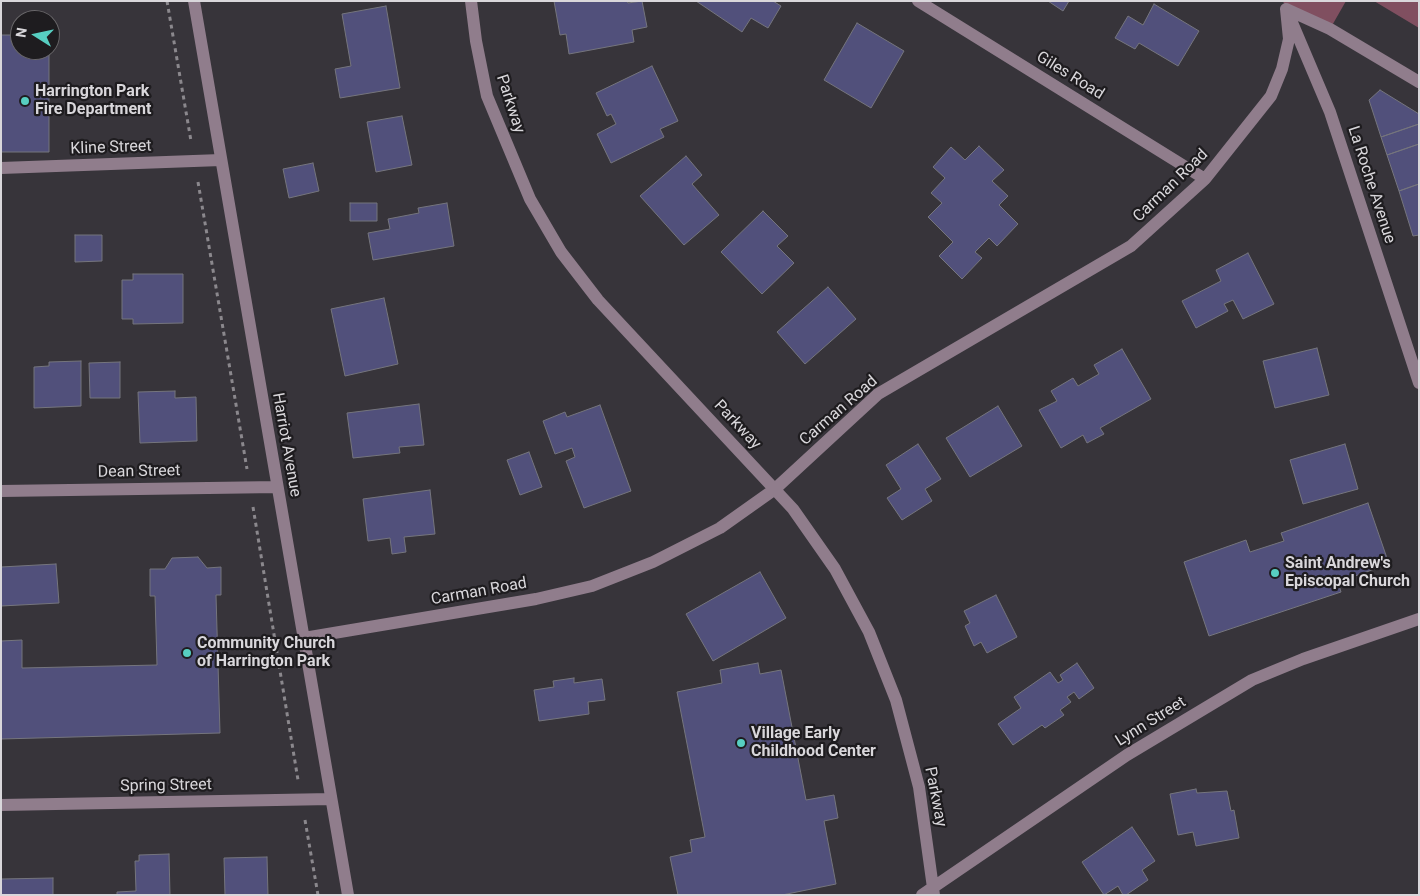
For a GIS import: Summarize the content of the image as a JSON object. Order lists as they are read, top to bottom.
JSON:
{
  "streets": {
    "street": [
      "Giles Road",
      "Parkway",
      "Kline Street",
      "La Roche Avenue",
      "Carman Road",
      "Harriot Avenue",
      "Dean Street",
      "Lynn Street",
      "Spring Street"
    ]
  },
  "crossings": [
    ["Giles Road", "Carman Road"],
    ["Parkway", "Carman Road"],
    ["Parkway", "Lynn Street"],
    ["Kline Street", "Harriot Avenue"],
    ["La Roche Avenue", "Carman Road"],
    ["Carman Road", "Harriot Avenue"],
    ["Harriot Avenue", "Dean Street"],
    ["Harriot Avenue", "Spring Street"]
  ],
  "places": [
    "Harrington Park Fire Department",
    "Saint Andrew's Episcopal Church",
    "Community Church of Harrington Park",
    "Village Early Childhood Center"
  ],
  "north": "left"
}
